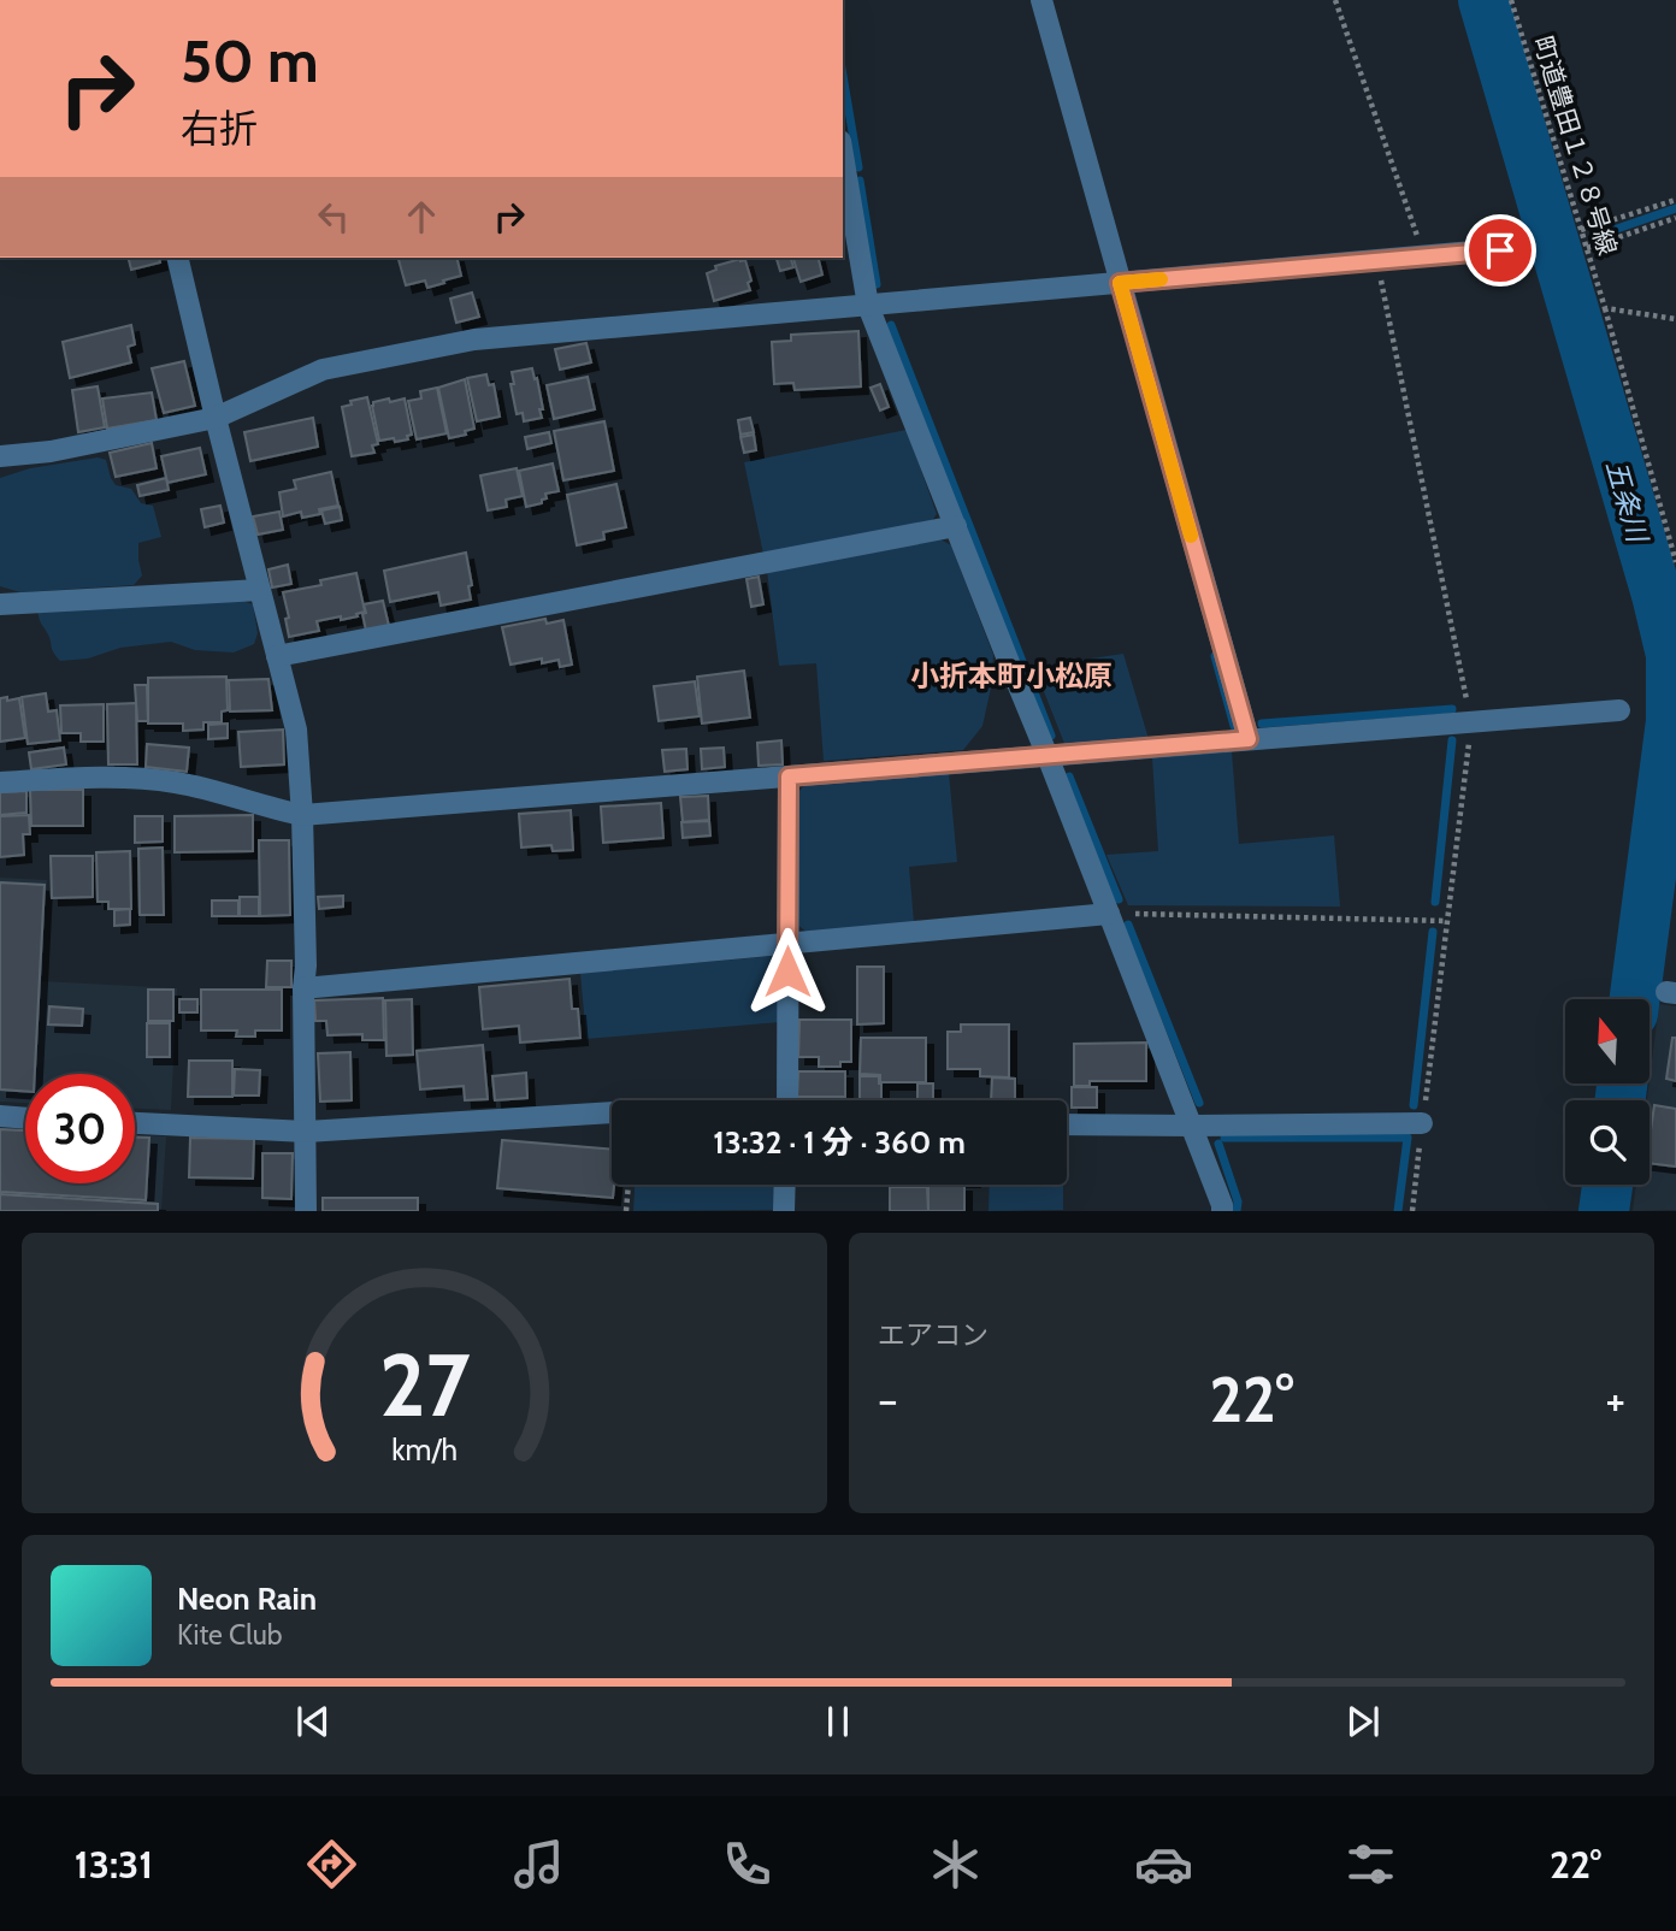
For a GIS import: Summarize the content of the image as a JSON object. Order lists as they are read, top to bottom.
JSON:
{
  "streets": {
    "path": ["町道豊田１２８号線"]
  },
  "districts": ["小折本町小松原"],
  "water": ["五条川"],
  "north": "top",
  "page": {
    "turn": ["50 m", "右折"],
    "limit": "30",
    "trip": "13:32 · 1 分 · 360 m",
    "tile": "エアコン",
    "heat": ["−", "22°", "+"],
    "song": ["Neon Rain", "Kite Club"],
    "tabs": ["13:31", "22°"],
    "gauge": ["27", "km/h"]
  }
}
